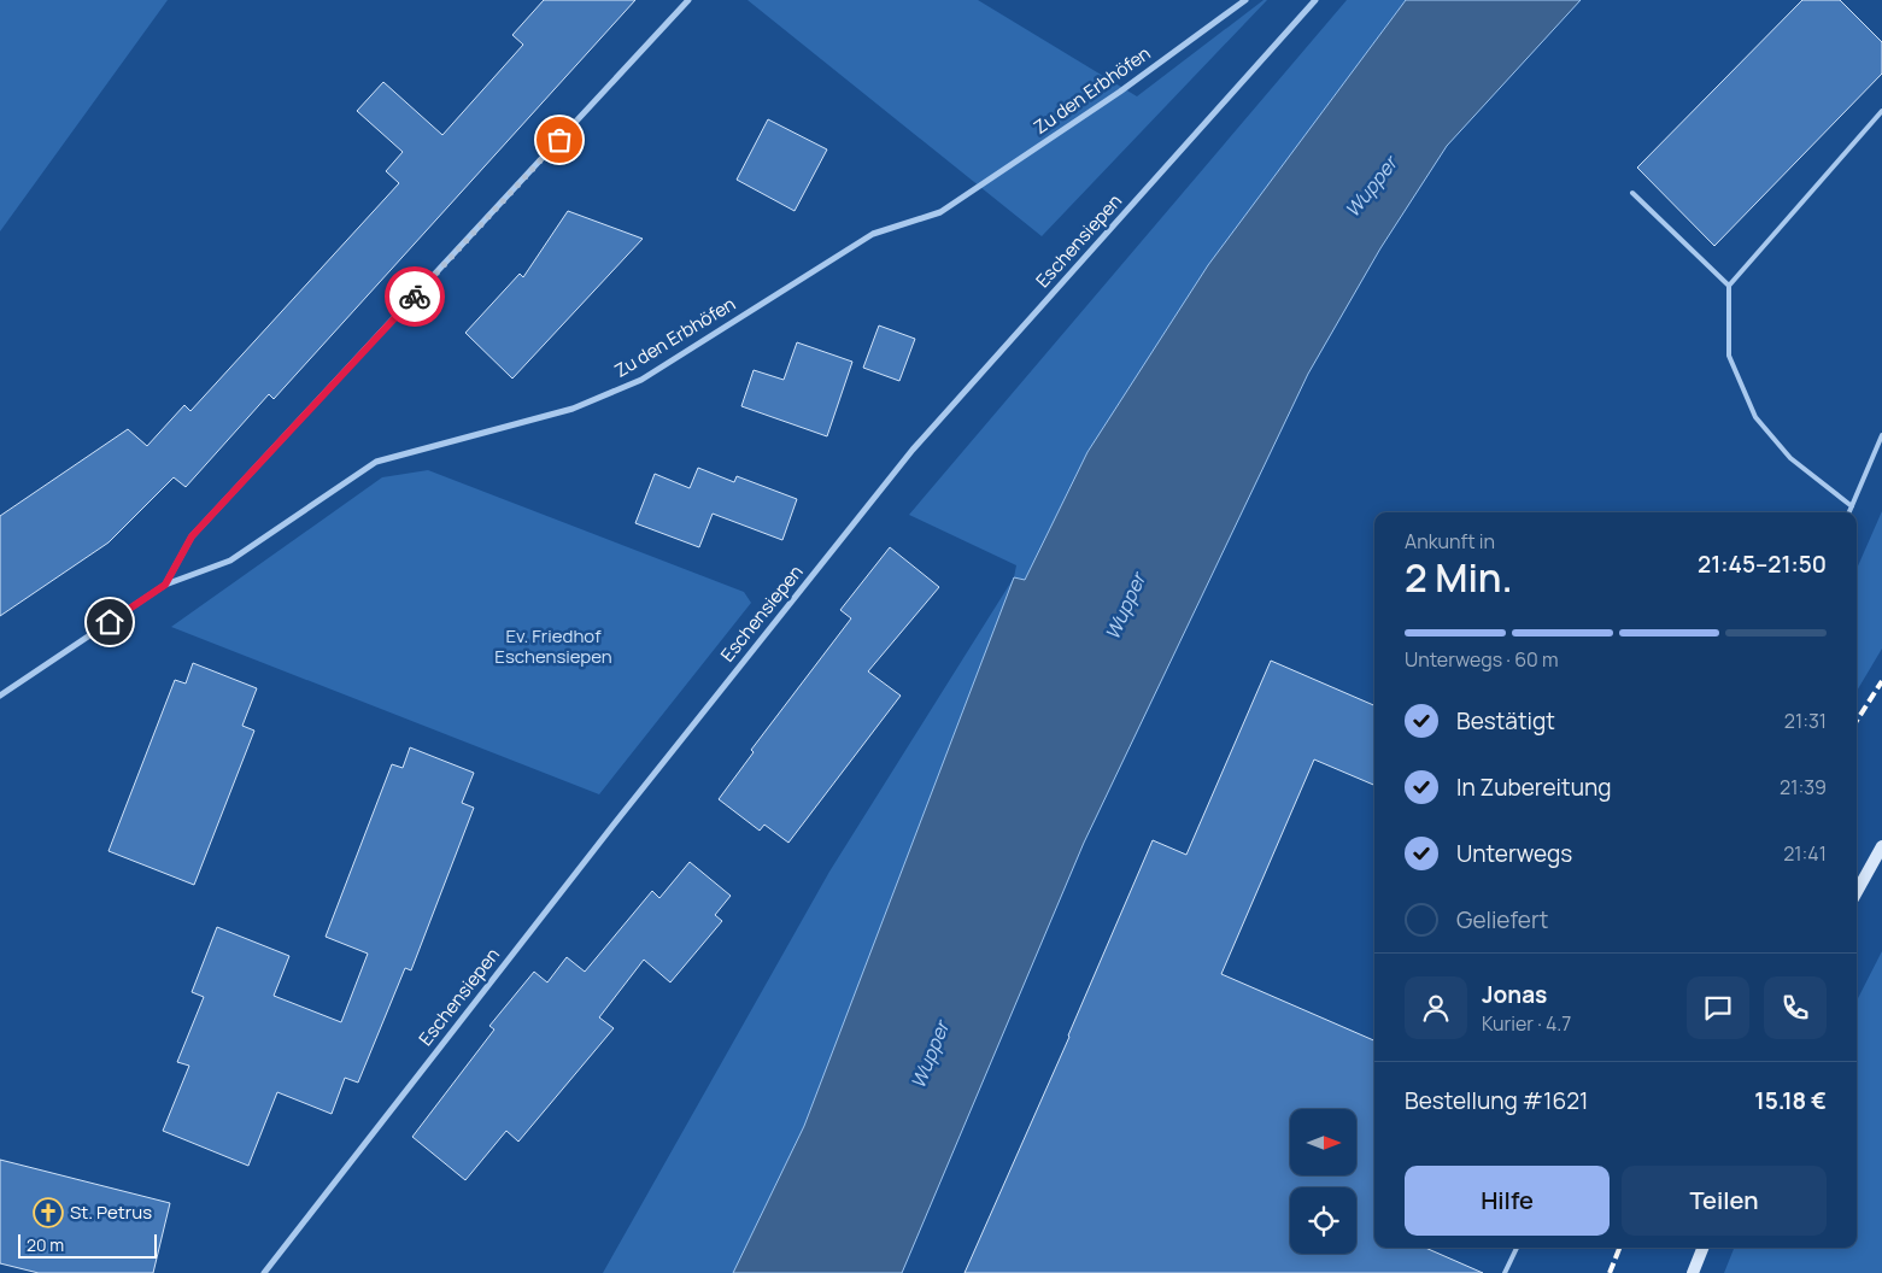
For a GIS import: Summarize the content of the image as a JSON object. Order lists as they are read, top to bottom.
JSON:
{
  "streets": {
    "street": ["Zu den Erbhöfen", "Eschensiepen"]
  },
  "water": ["Wupper"],
  "parks": ["Ev. Friedhof Eschensiepen"],
  "places": {
    "church": ["St. Petrus"]
  },
  "scale_bar": "20 m",
  "north": "right",
  "page": {
    "heading": ["2 Min.", "Ankunft in", "21:45–21:50"],
    "panel": [
      "Jonas",
      "Kurier · 4.7",
      "Bestellung #1621",
      "15.18 €"
    ],
    "bar": "Unterwegs · 60 m",
    "list": [
      ["Bestätigt", "21:31"],
      ["In Zubereitung", "21:39"],
      ["Unterwegs", "21:41"],
      "Geliefert"
    ],
    "buttons": ["Hilfe", "Teilen"],
    "scale": "20 m"
  }
}
